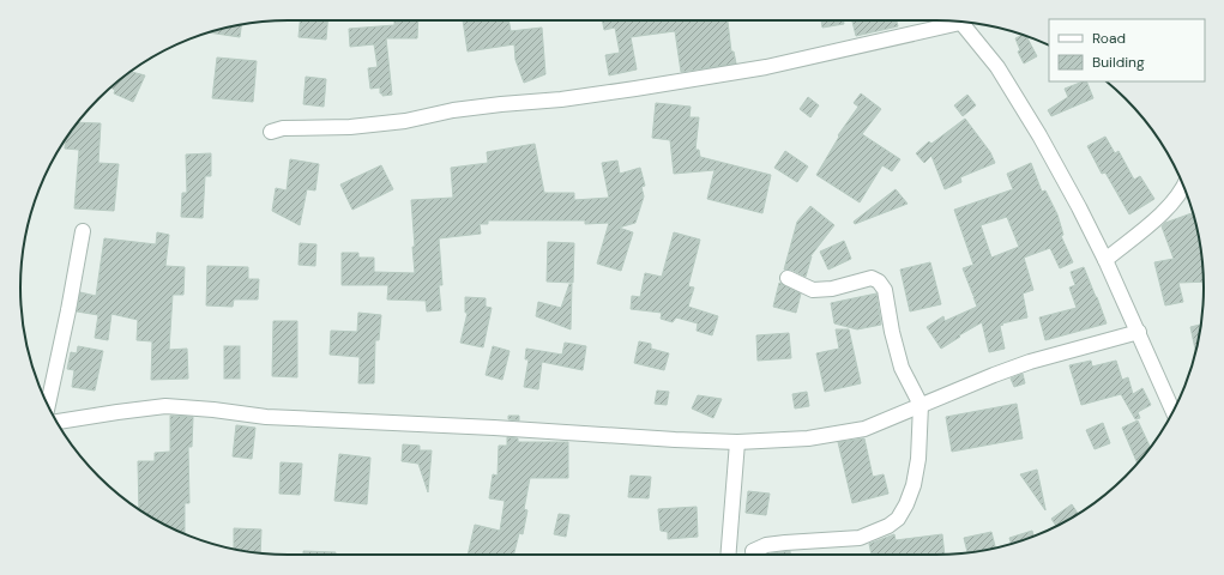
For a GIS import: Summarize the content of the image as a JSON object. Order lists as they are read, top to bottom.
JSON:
{
  "legend": ["Road", "Building"]
}
